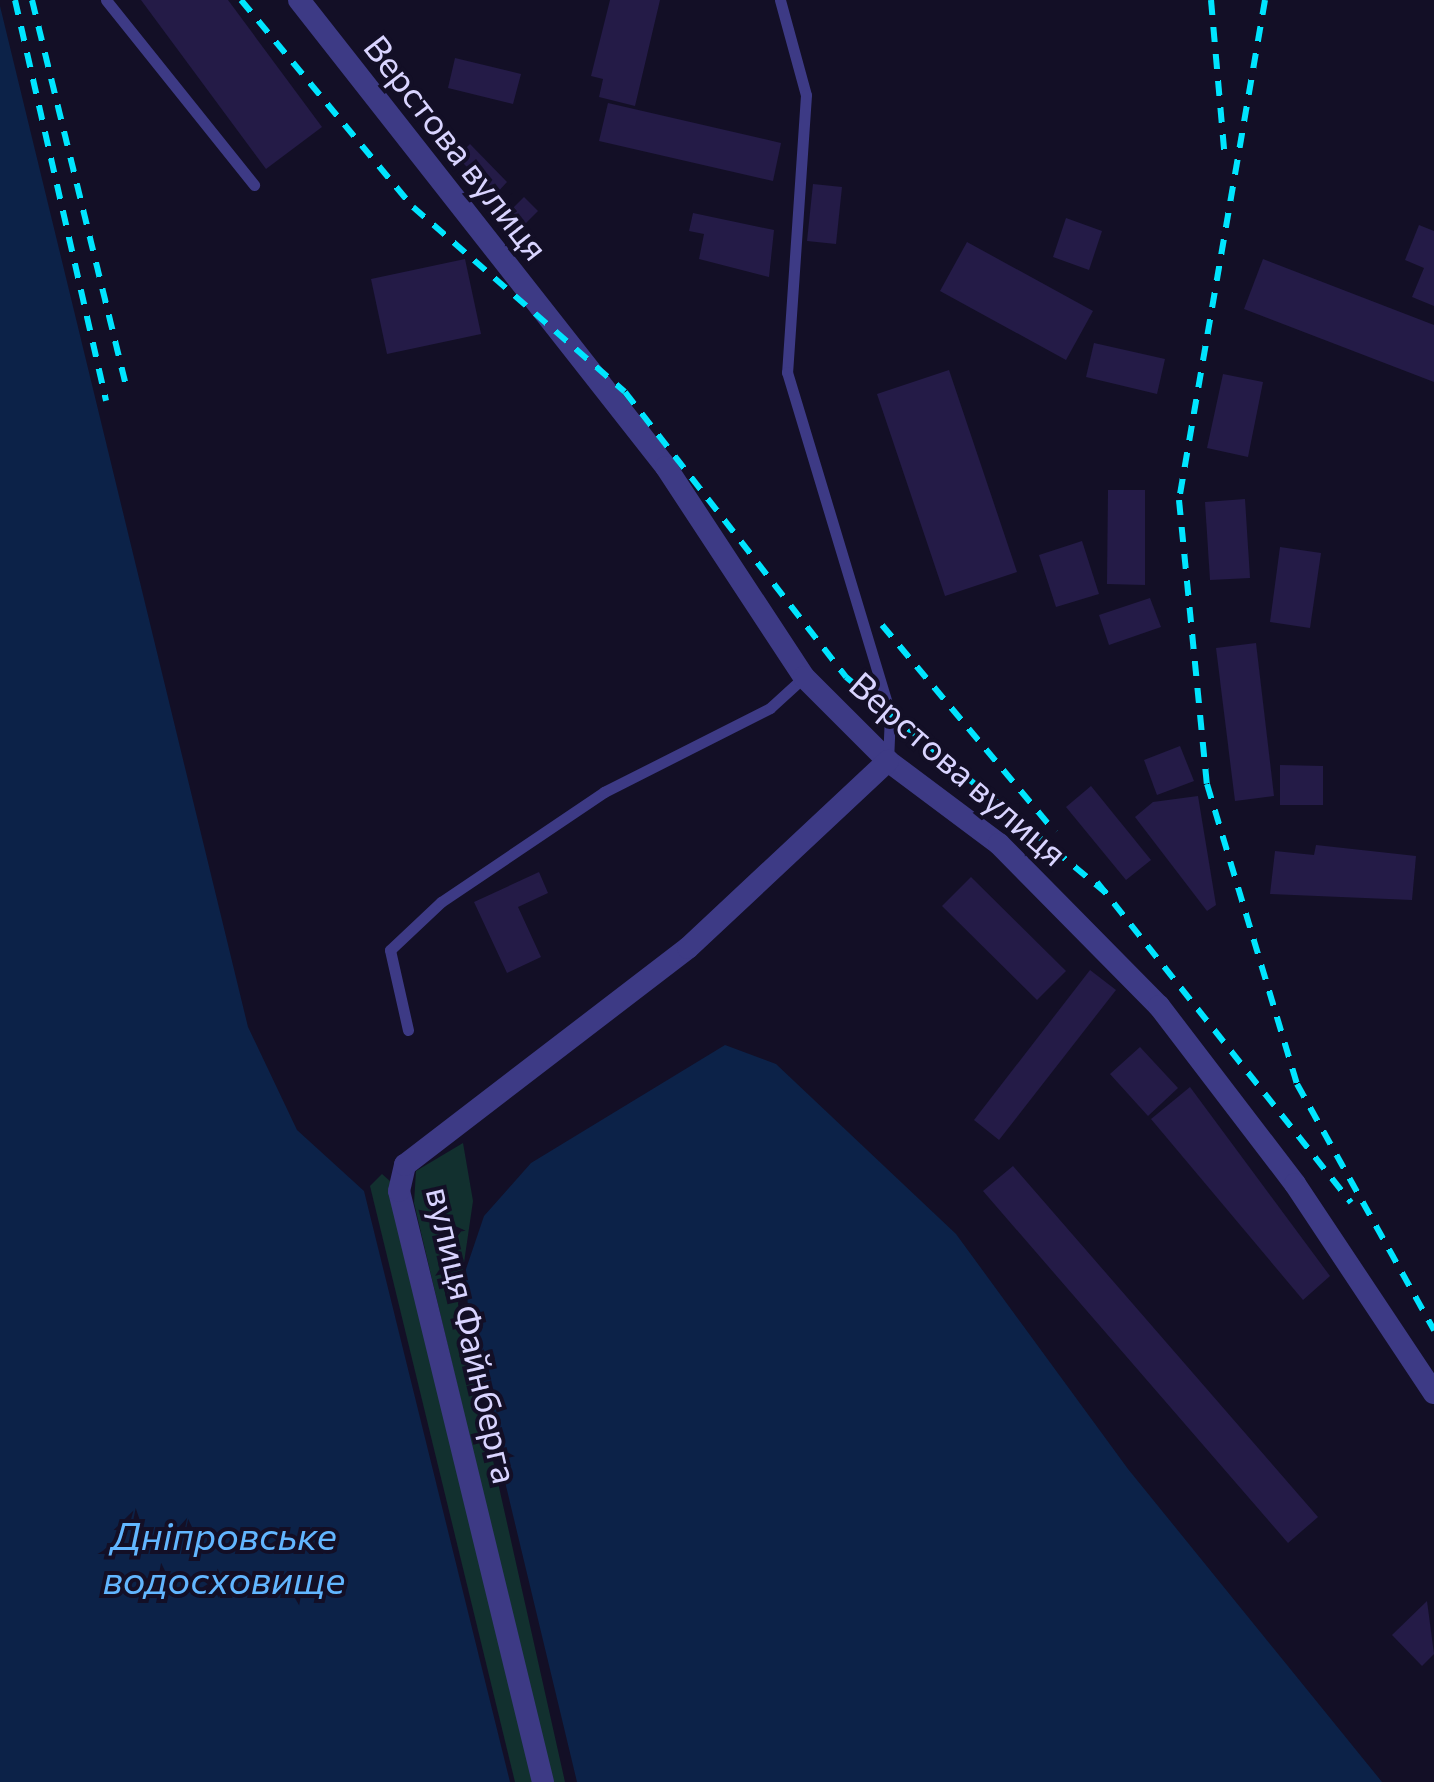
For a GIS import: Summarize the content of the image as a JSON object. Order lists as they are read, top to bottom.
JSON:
{
  "streets": {
    "street": ["Верстова вулиця", "вулиця Файнберга"]
  },
  "crossings": [
    ["Верстова вулиця", "вулиця Файнберга"]
  ],
  "water": ["Дніпровське водосховище"]
}
